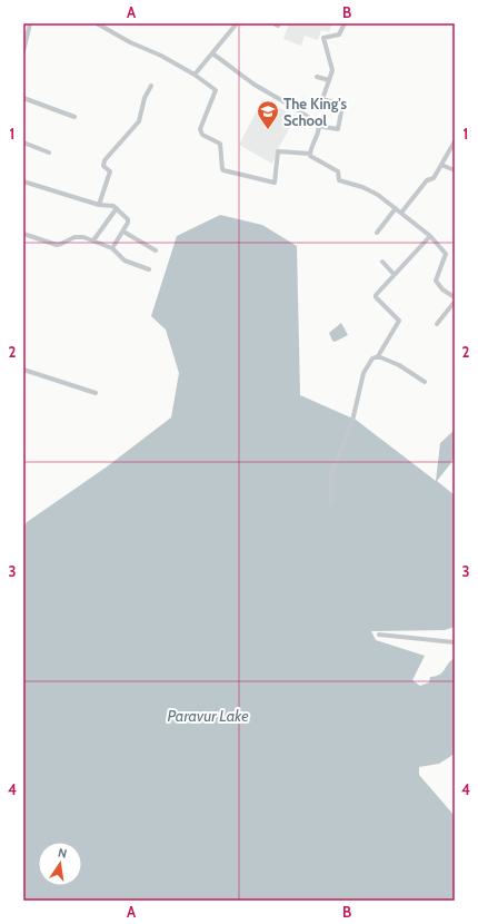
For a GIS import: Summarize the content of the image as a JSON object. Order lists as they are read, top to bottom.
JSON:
{
  "water": ["Paravur Lake"],
  "places": {
    "school or university": ["The King's School"]
  },
  "north": "top",
  "grid": {
    "columns": ["A", "B"],
    "rows": [
      "1",
      "2",
      "3",
      "4"
    ]
  }
}
